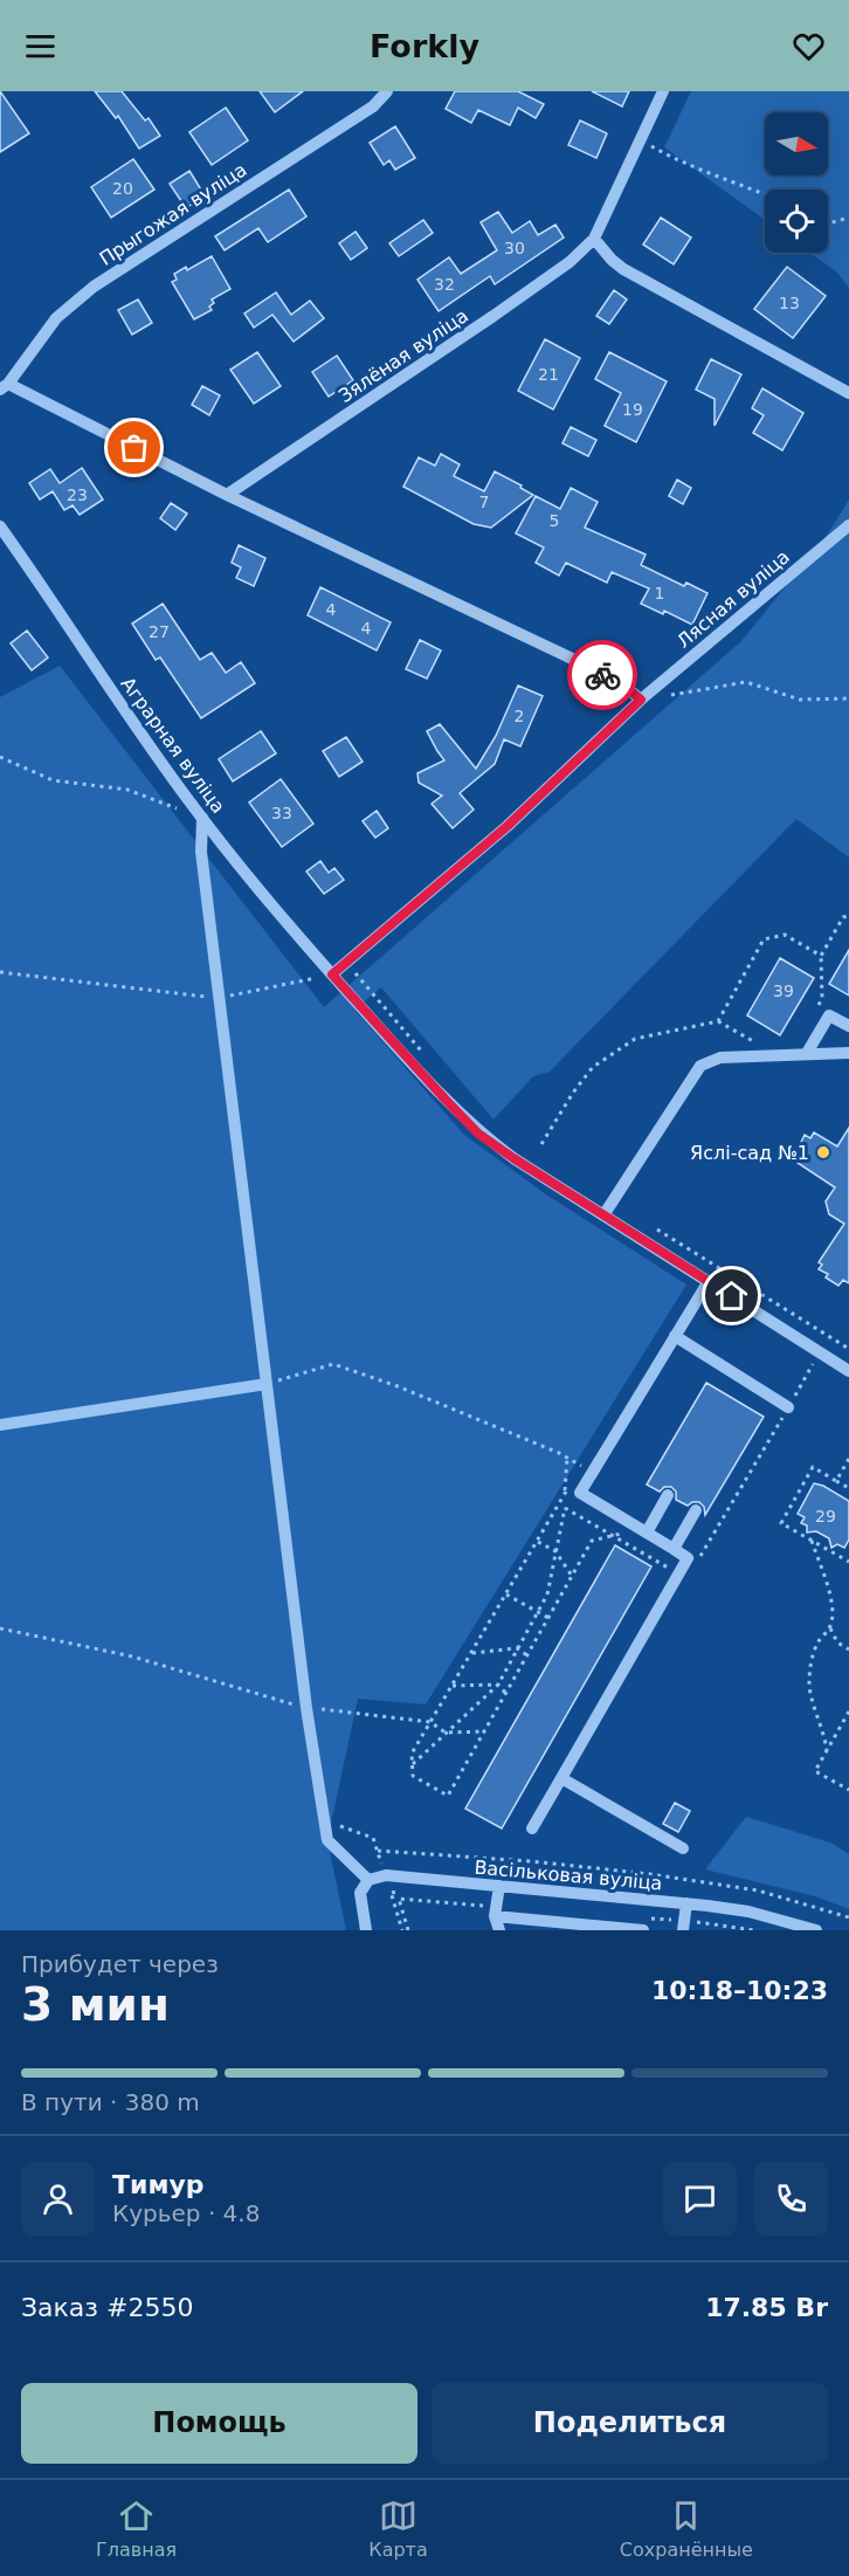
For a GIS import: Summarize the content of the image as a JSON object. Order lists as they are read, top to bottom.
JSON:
{
  "streets": {
    "street": [
      "Прыгожая вуліца",
      "Зялёная вуліца",
      "Лясная вуліца",
      "Аграрная вуліца",
      "Васільковая вуліца"
    ]
  },
  "crossings": [
    ["Лясная вуліца", "Аграрная вуліца"]
  ],
  "places": ["Яслі-сад №1"],
  "house_numbers": [
    "20",
    "30",
    "32",
    "13",
    "21",
    "19",
    "23",
    "7",
    "5",
    "1",
    "4",
    "4",
    "27",
    "2",
    "33",
    "39",
    "29"
  ],
  "north": "right",
  "page": {
    "header": "Forkly",
    "heading": ["3 мин", "Прибудет через", "10:18–10:23"],
    "panel": [
      "Тимур",
      "Курьер · 4.8",
      "Заказ #2550",
      "17.85 Br"
    ],
    "bar": "В пути · 380 m",
    "buttons": ["Помощь", "Поделиться"],
    "tabs": ["Главная", "Карта", "Сохранённые"]
  }
}
